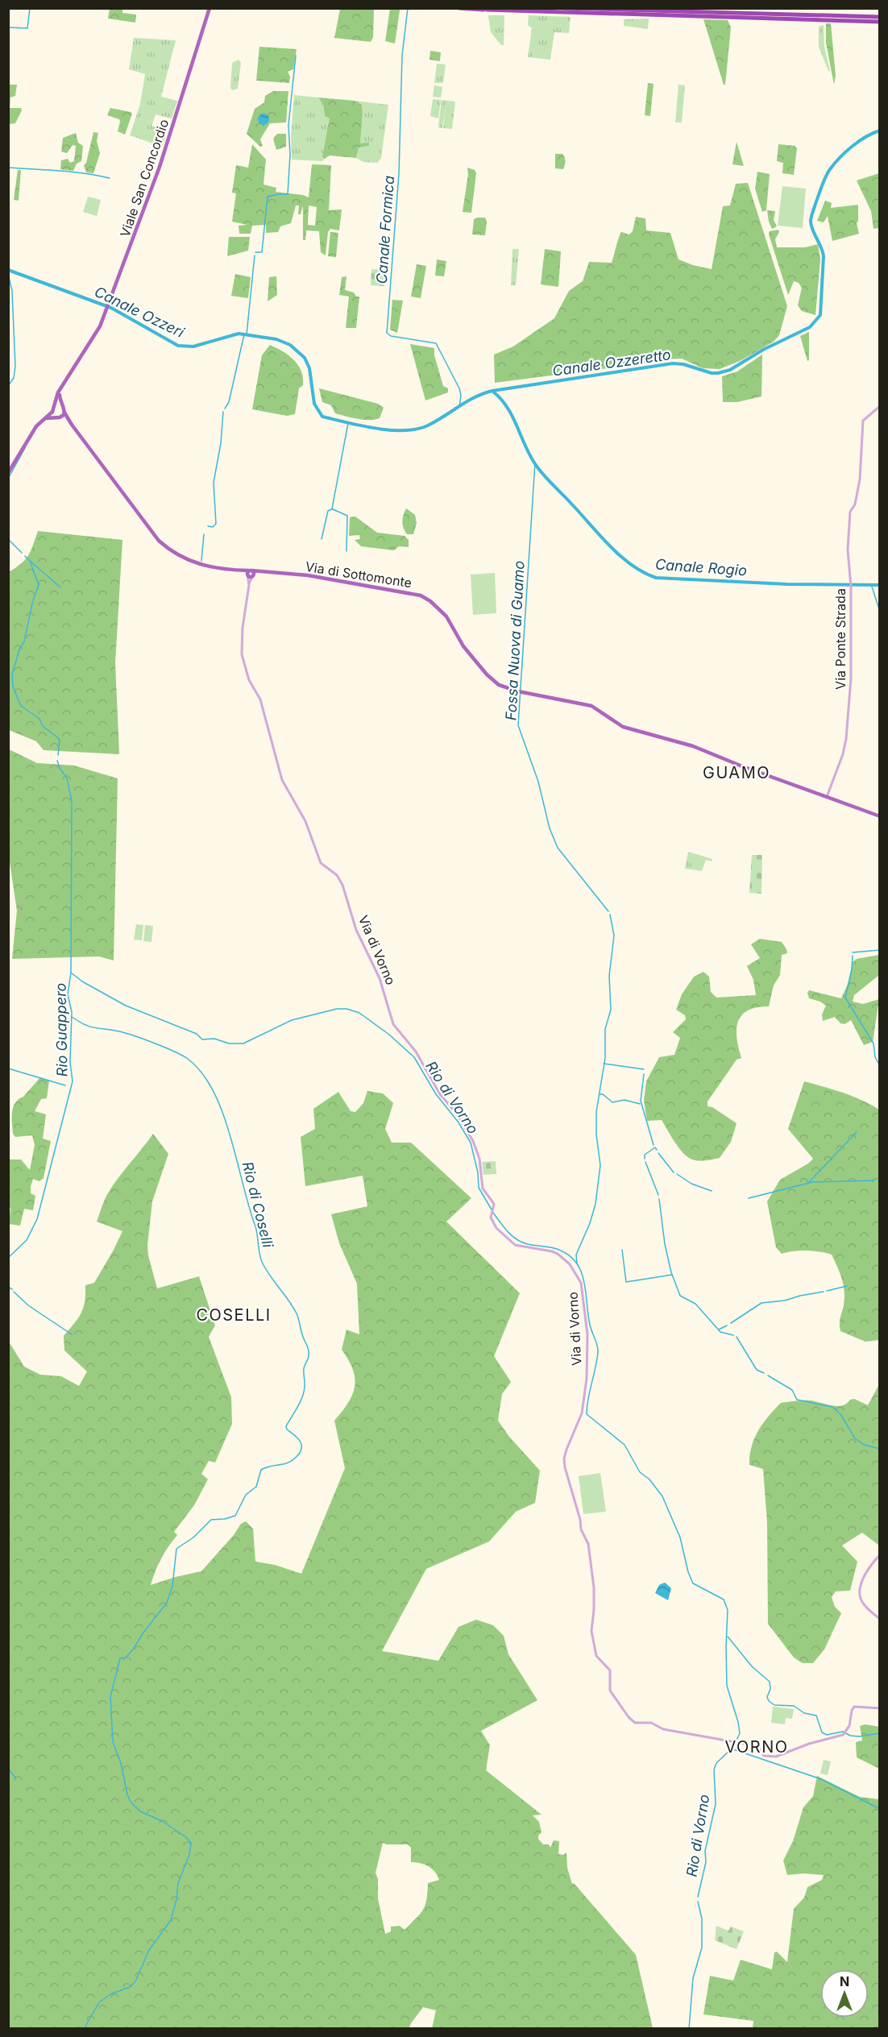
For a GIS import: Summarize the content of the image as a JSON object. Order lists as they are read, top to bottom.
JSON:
{
  "streets": {
    "main road": ["Viale San Concordio", "Via di Sottomonte"],
    "street": ["Via Ponte Strada", "Via di Vorno"]
  },
  "crossings": [
    ["Viale San Concordio", "Via di Sottomonte"],
    ["Via di Sottomonte", "Via Ponte Strada"],
    ["Via di Sottomonte", "Via di Vorno"]
  ],
  "districts": ["GUAMO", "COSELLI", "VORNO"],
  "water": [
    "Canale Formica",
    "Canale Ozzeri",
    "Canale Ozzeretto",
    "Canale Rogio",
    "Fossa Nuova di Guamo",
    "Rio Guappero",
    "Rio di Vorno",
    "Rio di Coselli"
  ],
  "north": "top"
}
